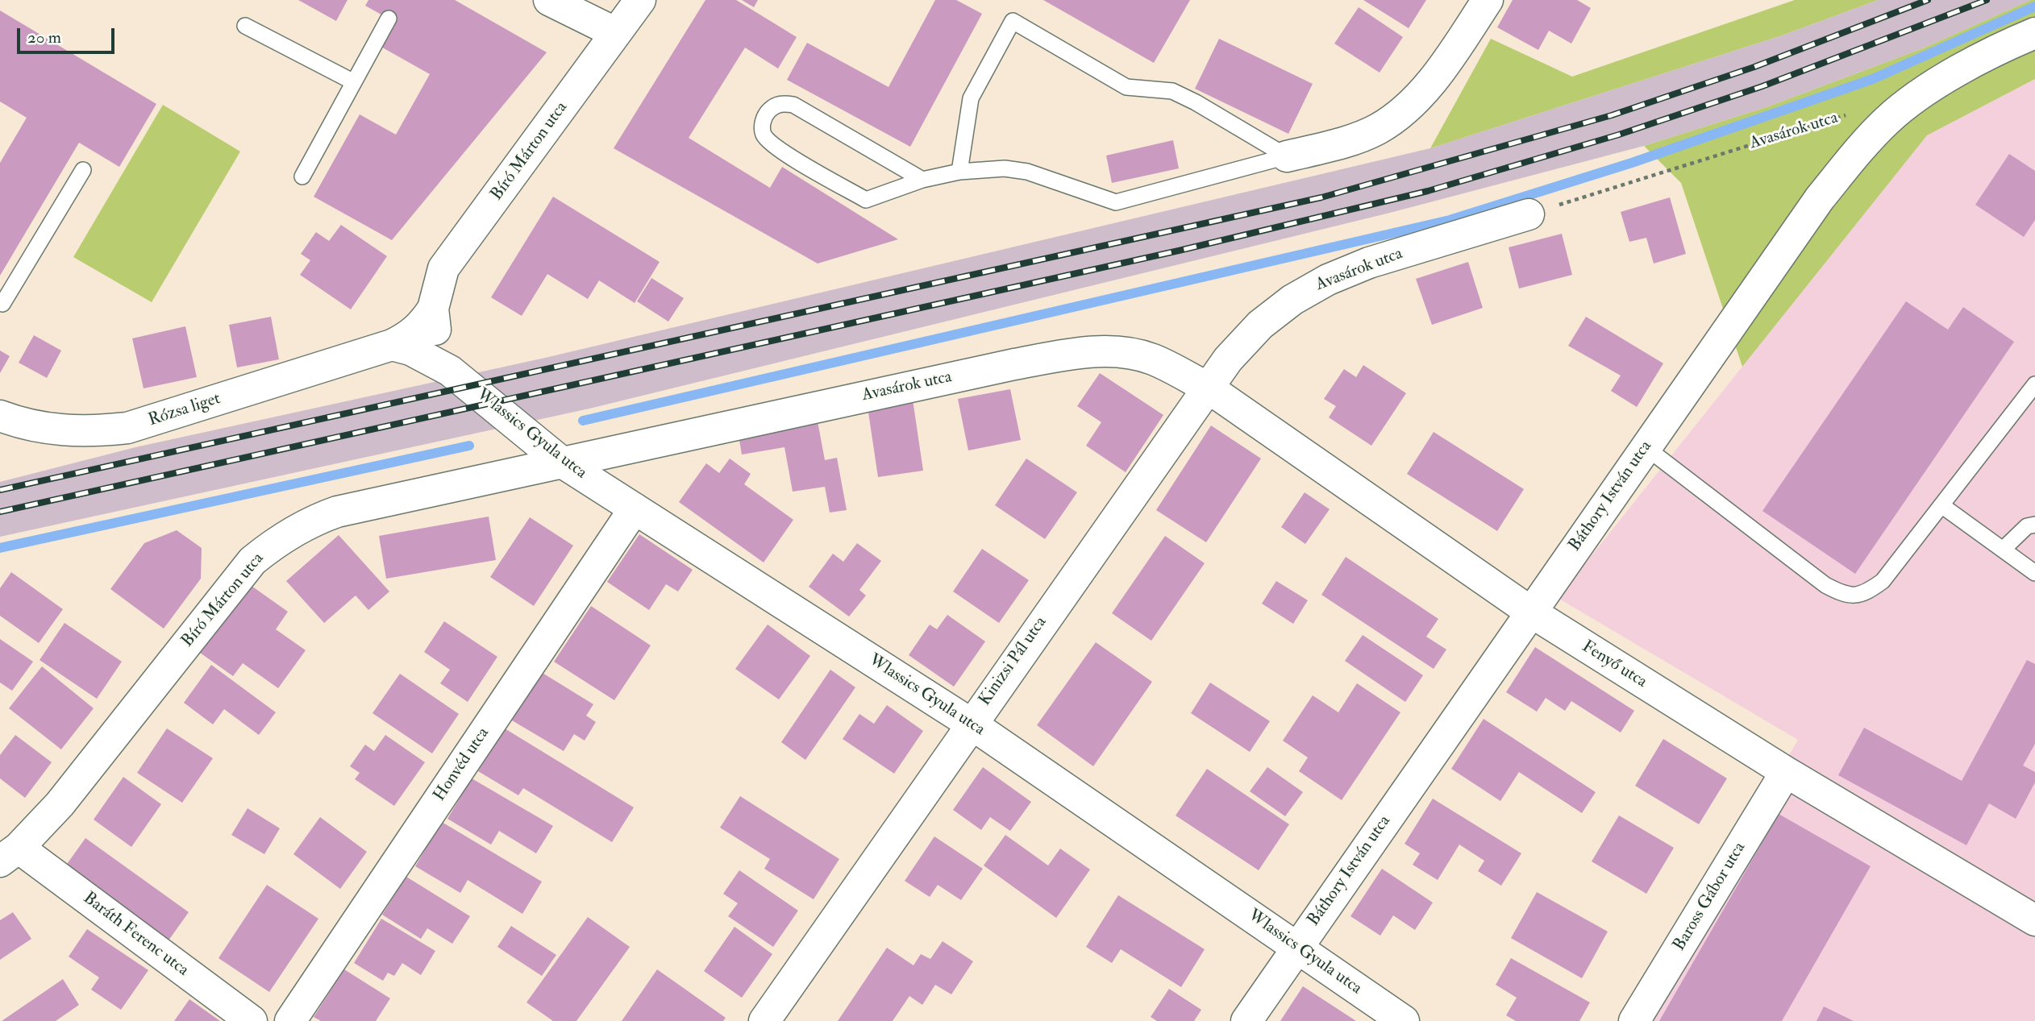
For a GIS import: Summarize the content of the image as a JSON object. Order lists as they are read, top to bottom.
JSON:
{
  "streets": {
    "street": [
      "Avasárok utca",
      "Bíró Márton utca",
      "Rózsa liget",
      "Wlassics Gyula utca",
      "Báthory István utca",
      "Kinizsi Pál utca",
      "Fenyő utca",
      "Honvéd utca",
      "Baross Gábor utca",
      "Baráth Ferenc utca"
    ]
  },
  "crossings": [
    ["Avasárok utca", "Bíró Márton utca"],
    ["Avasárok utca", "Wlassics Gyula utca"],
    ["Avasárok utca", "Báthory István utca"],
    ["Avasárok utca", "Kinizsi Pál utca"],
    ["Avasárok utca", "Fenyő utca"],
    ["Bíró Márton utca", "Rózsa liget"],
    ["Bíró Márton utca", "Wlassics Gyula utca"],
    ["Bíró Márton utca", "Baráth Ferenc utca"],
    ["Rózsa liget", "Wlassics Gyula utca"],
    ["Wlassics Gyula utca", "Báthory István utca"],
    ["Wlassics Gyula utca", "Kinizsi Pál utca"],
    ["Wlassics Gyula utca", "Honvéd utca"],
    ["Báthory István utca", "Fenyő utca"],
    ["Kinizsi Pál utca", "Fenyő utca"],
    ["Fenyő utca", "Baross Gábor utca"]
  ],
  "scale_bar": "20 m"
}
